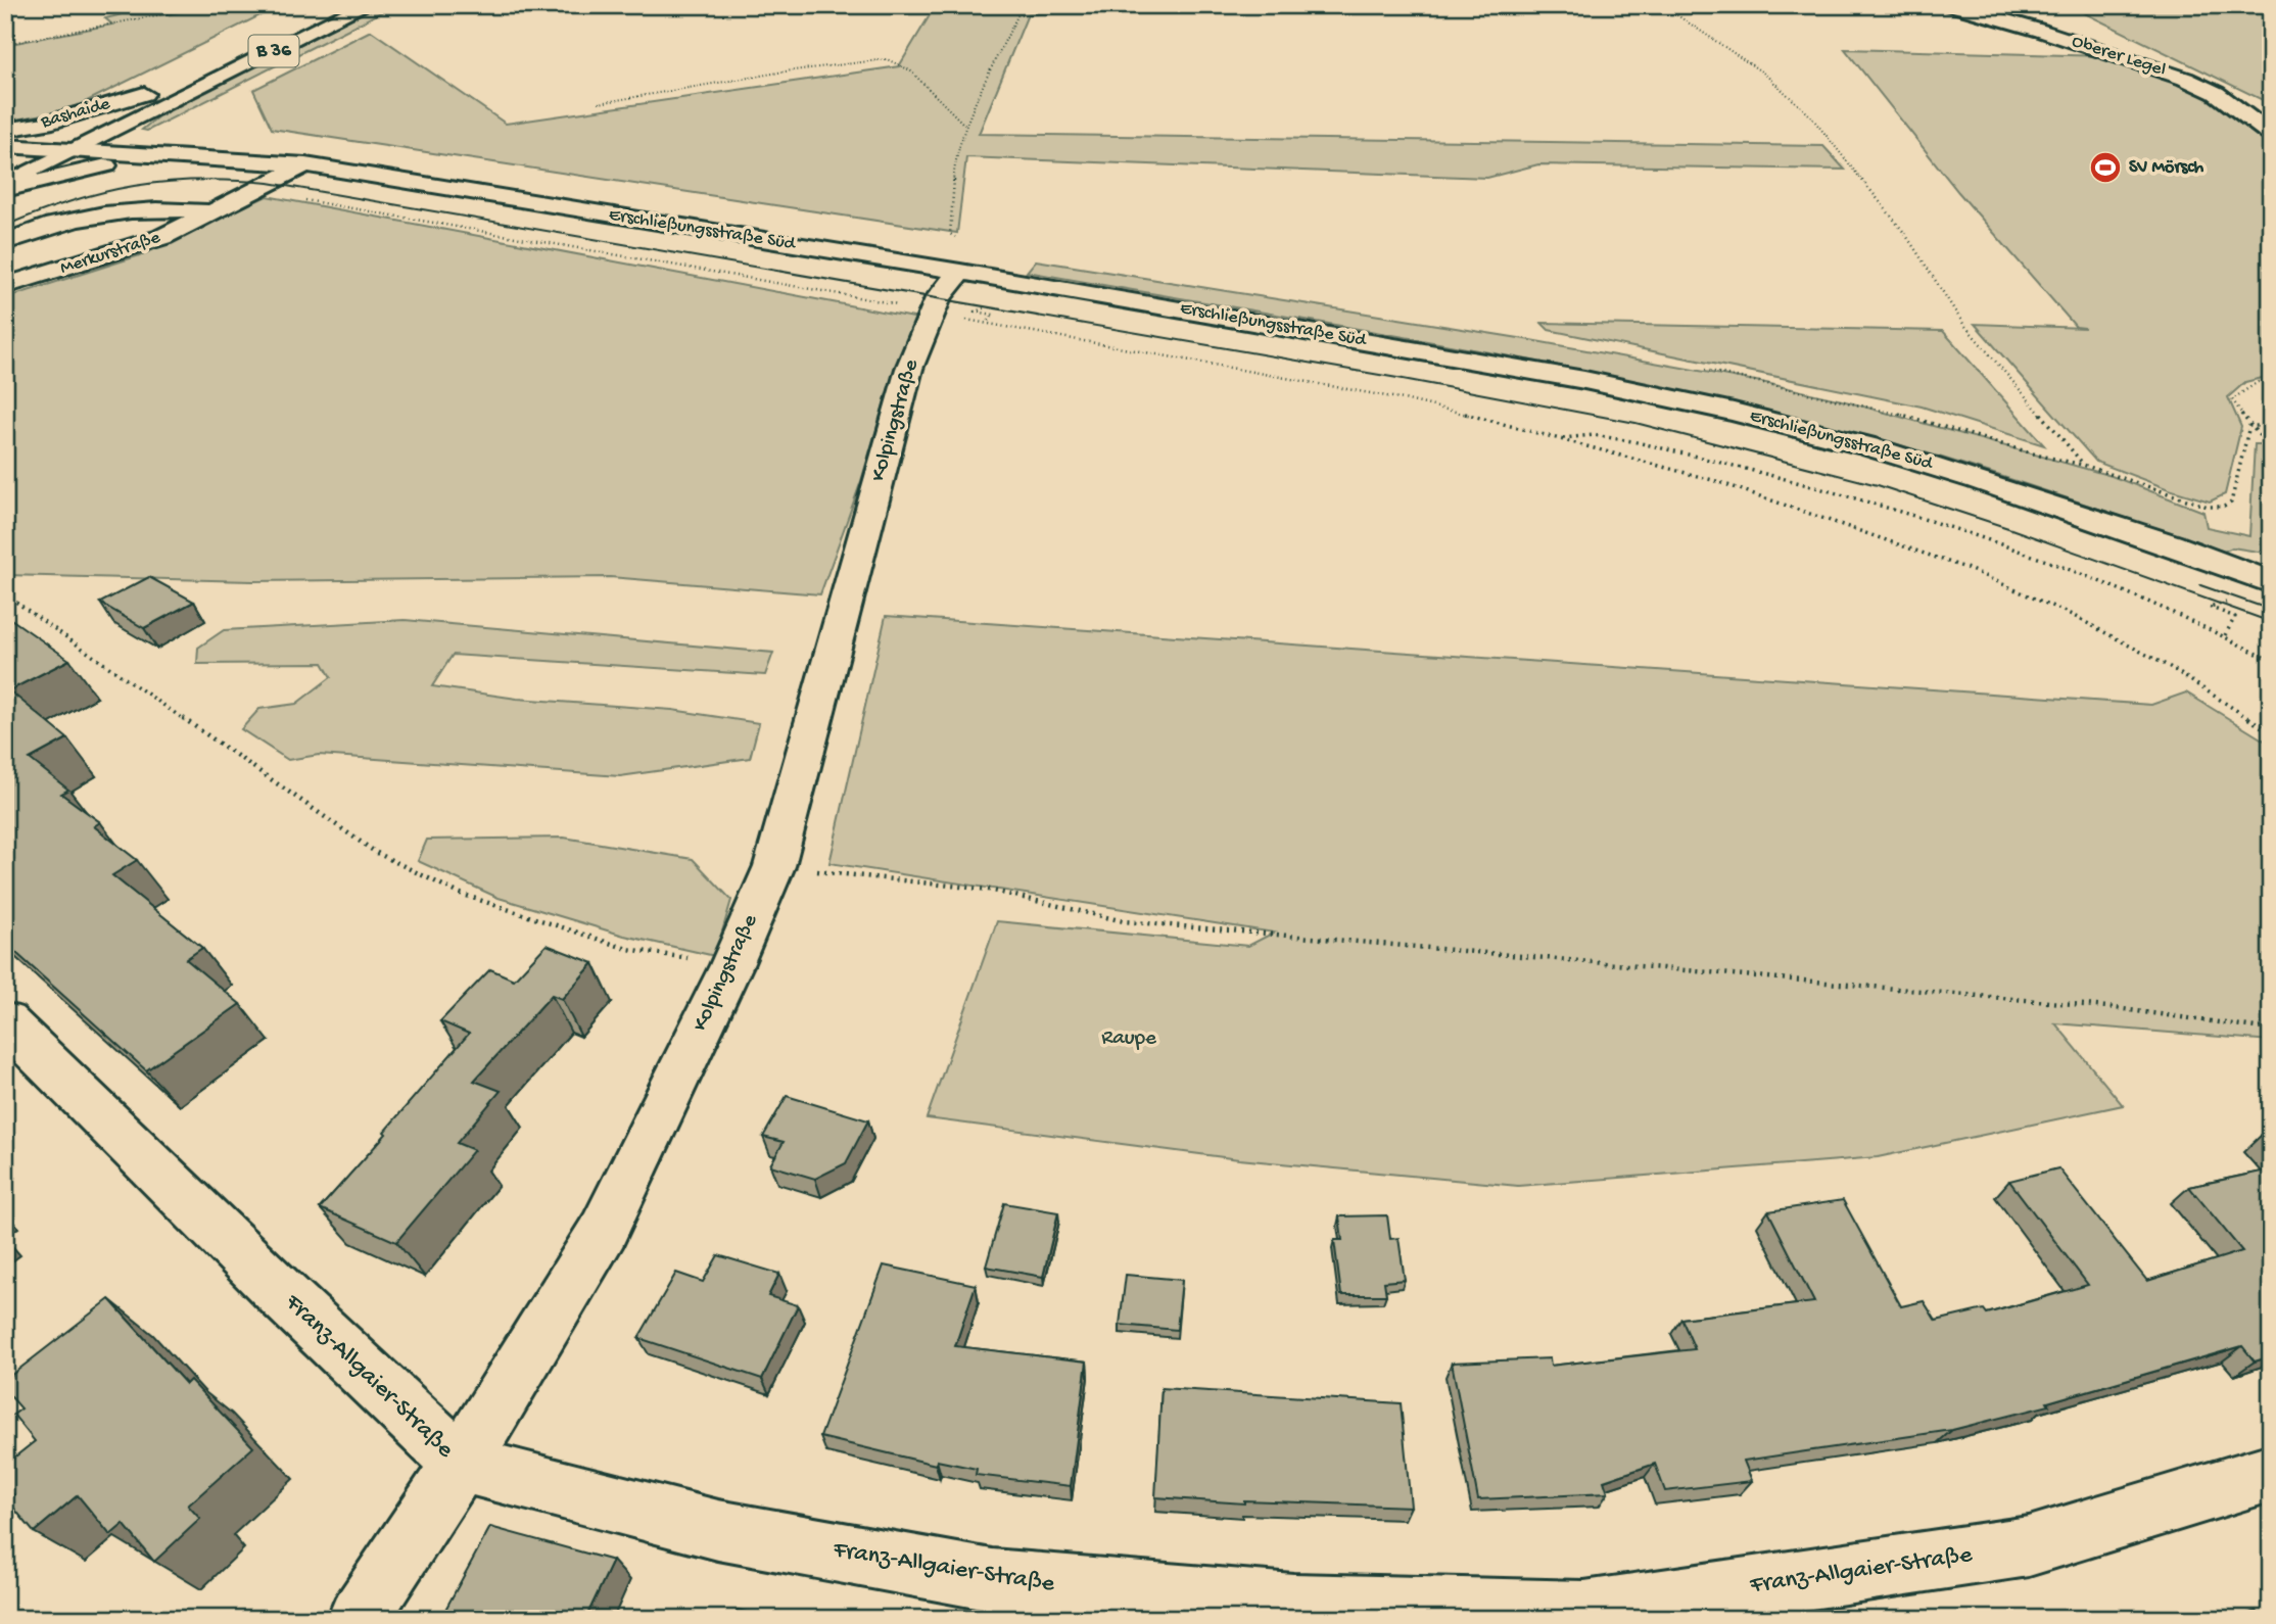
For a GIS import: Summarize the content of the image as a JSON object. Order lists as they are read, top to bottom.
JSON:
{
  "streets": {
    "street": [
      "B 36",
      "Oberer Legel",
      "Bashaide",
      "Erschließungsstraße Süd",
      "Merkurstraße",
      "Kolpingstraße",
      "Franz-Allgaier-Straße"
    ]
  },
  "crossings": [
    ["B 36", "Bashaide"],
    ["B 36", "Erschließungsstraße Süd"],
    ["Bashaide", "Erschließungsstraße Süd"],
    ["Erschließungsstraße Süd", "Merkurstraße"],
    ["Erschließungsstraße Süd", "Kolpingstraße"],
    ["Kolpingstraße", "Franz-Allgaier-Straße"]
  ],
  "parks": ["Raupe"],
  "places": {
    "sports": ["SV Mörsch"]
  }
}
